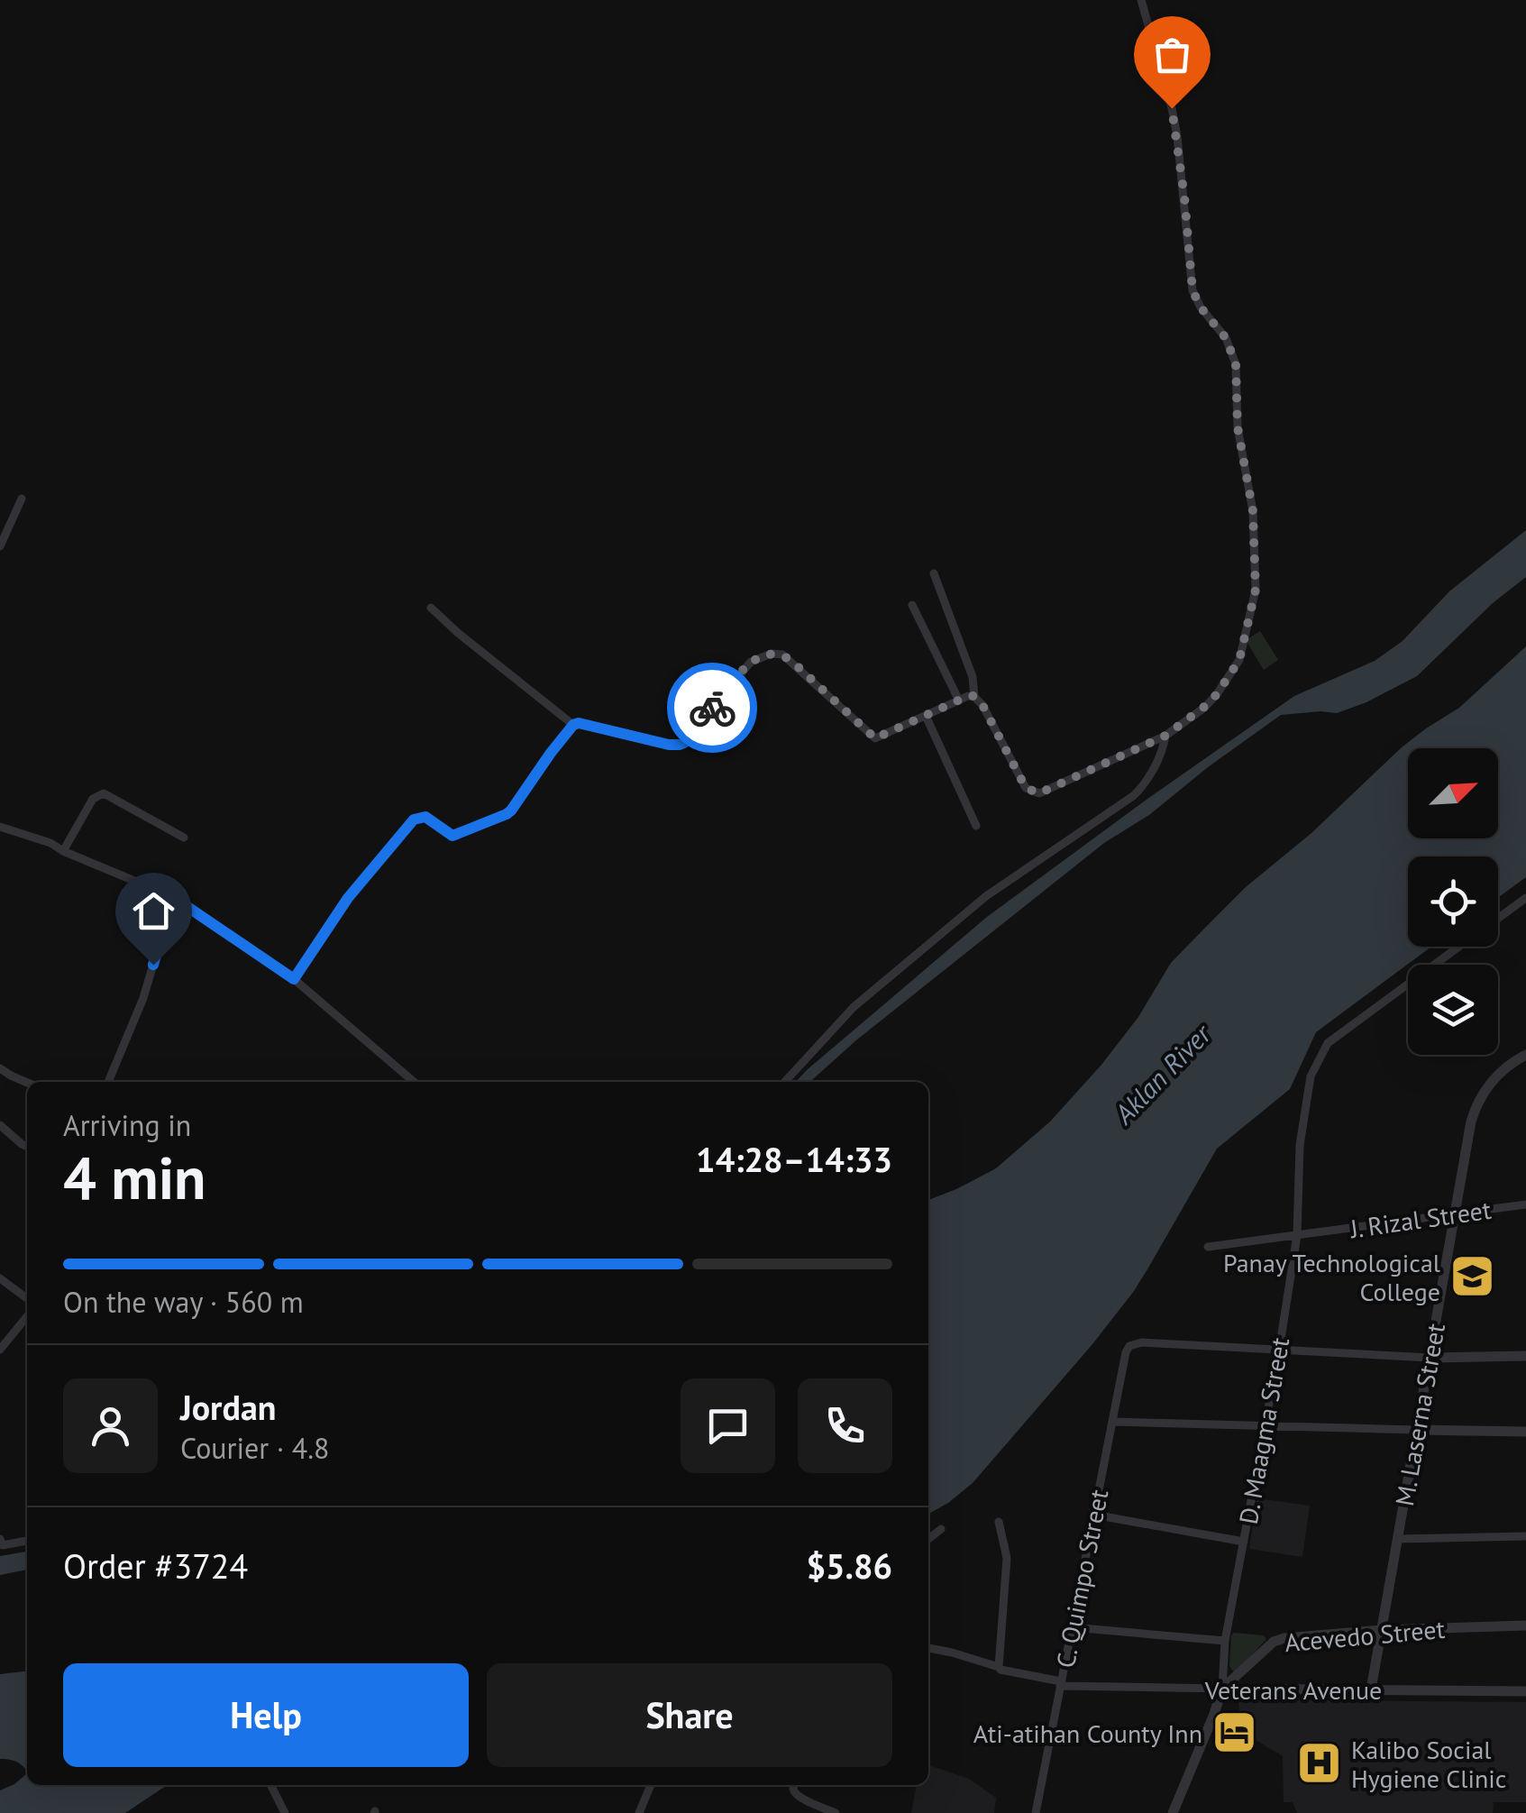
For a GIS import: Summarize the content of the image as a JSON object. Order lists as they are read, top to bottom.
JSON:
{
  "streets": {
    "street": [
      "J. Rizal Street",
      "M. Laserna Street",
      "D. Maagma Street",
      "C. Quimpo Street",
      "Acevedo Street",
      "Veterans Avenue"
    ]
  },
  "crossings": [
    ["J. Rizal Street", "M. Laserna Street"],
    ["J. Rizal Street", "D. Maagma Street"],
    ["M. Laserna Street", "Acevedo Street"],
    ["M. Laserna Street", "Veterans Avenue"],
    ["D. Maagma Street", "C. Quimpo Street"],
    ["D. Maagma Street", "Acevedo Street"],
    ["D. Maagma Street", "Veterans Avenue"],
    ["C. Quimpo Street", "Veterans Avenue"],
    ["Acevedo Street", "Veterans Avenue"]
  ],
  "water": ["Aklan River"],
  "places": {
    "school or university": ["Panay Technological College"],
    "hotel": ["Ati-atihan County Inn"],
    "hospital": ["Kalibo Social Hygiene Clinic"]
  },
  "north": "top right",
  "page": {
    "heading": ["4 min", "Arriving in", "14:28–14:33"],
    "panel": [
      "Jordan",
      "Courier · 4.8",
      "Order #3724",
      "$5.86"
    ],
    "bar": "On the way · 560 m",
    "buttons": ["Help", "Share"]
  }
}
